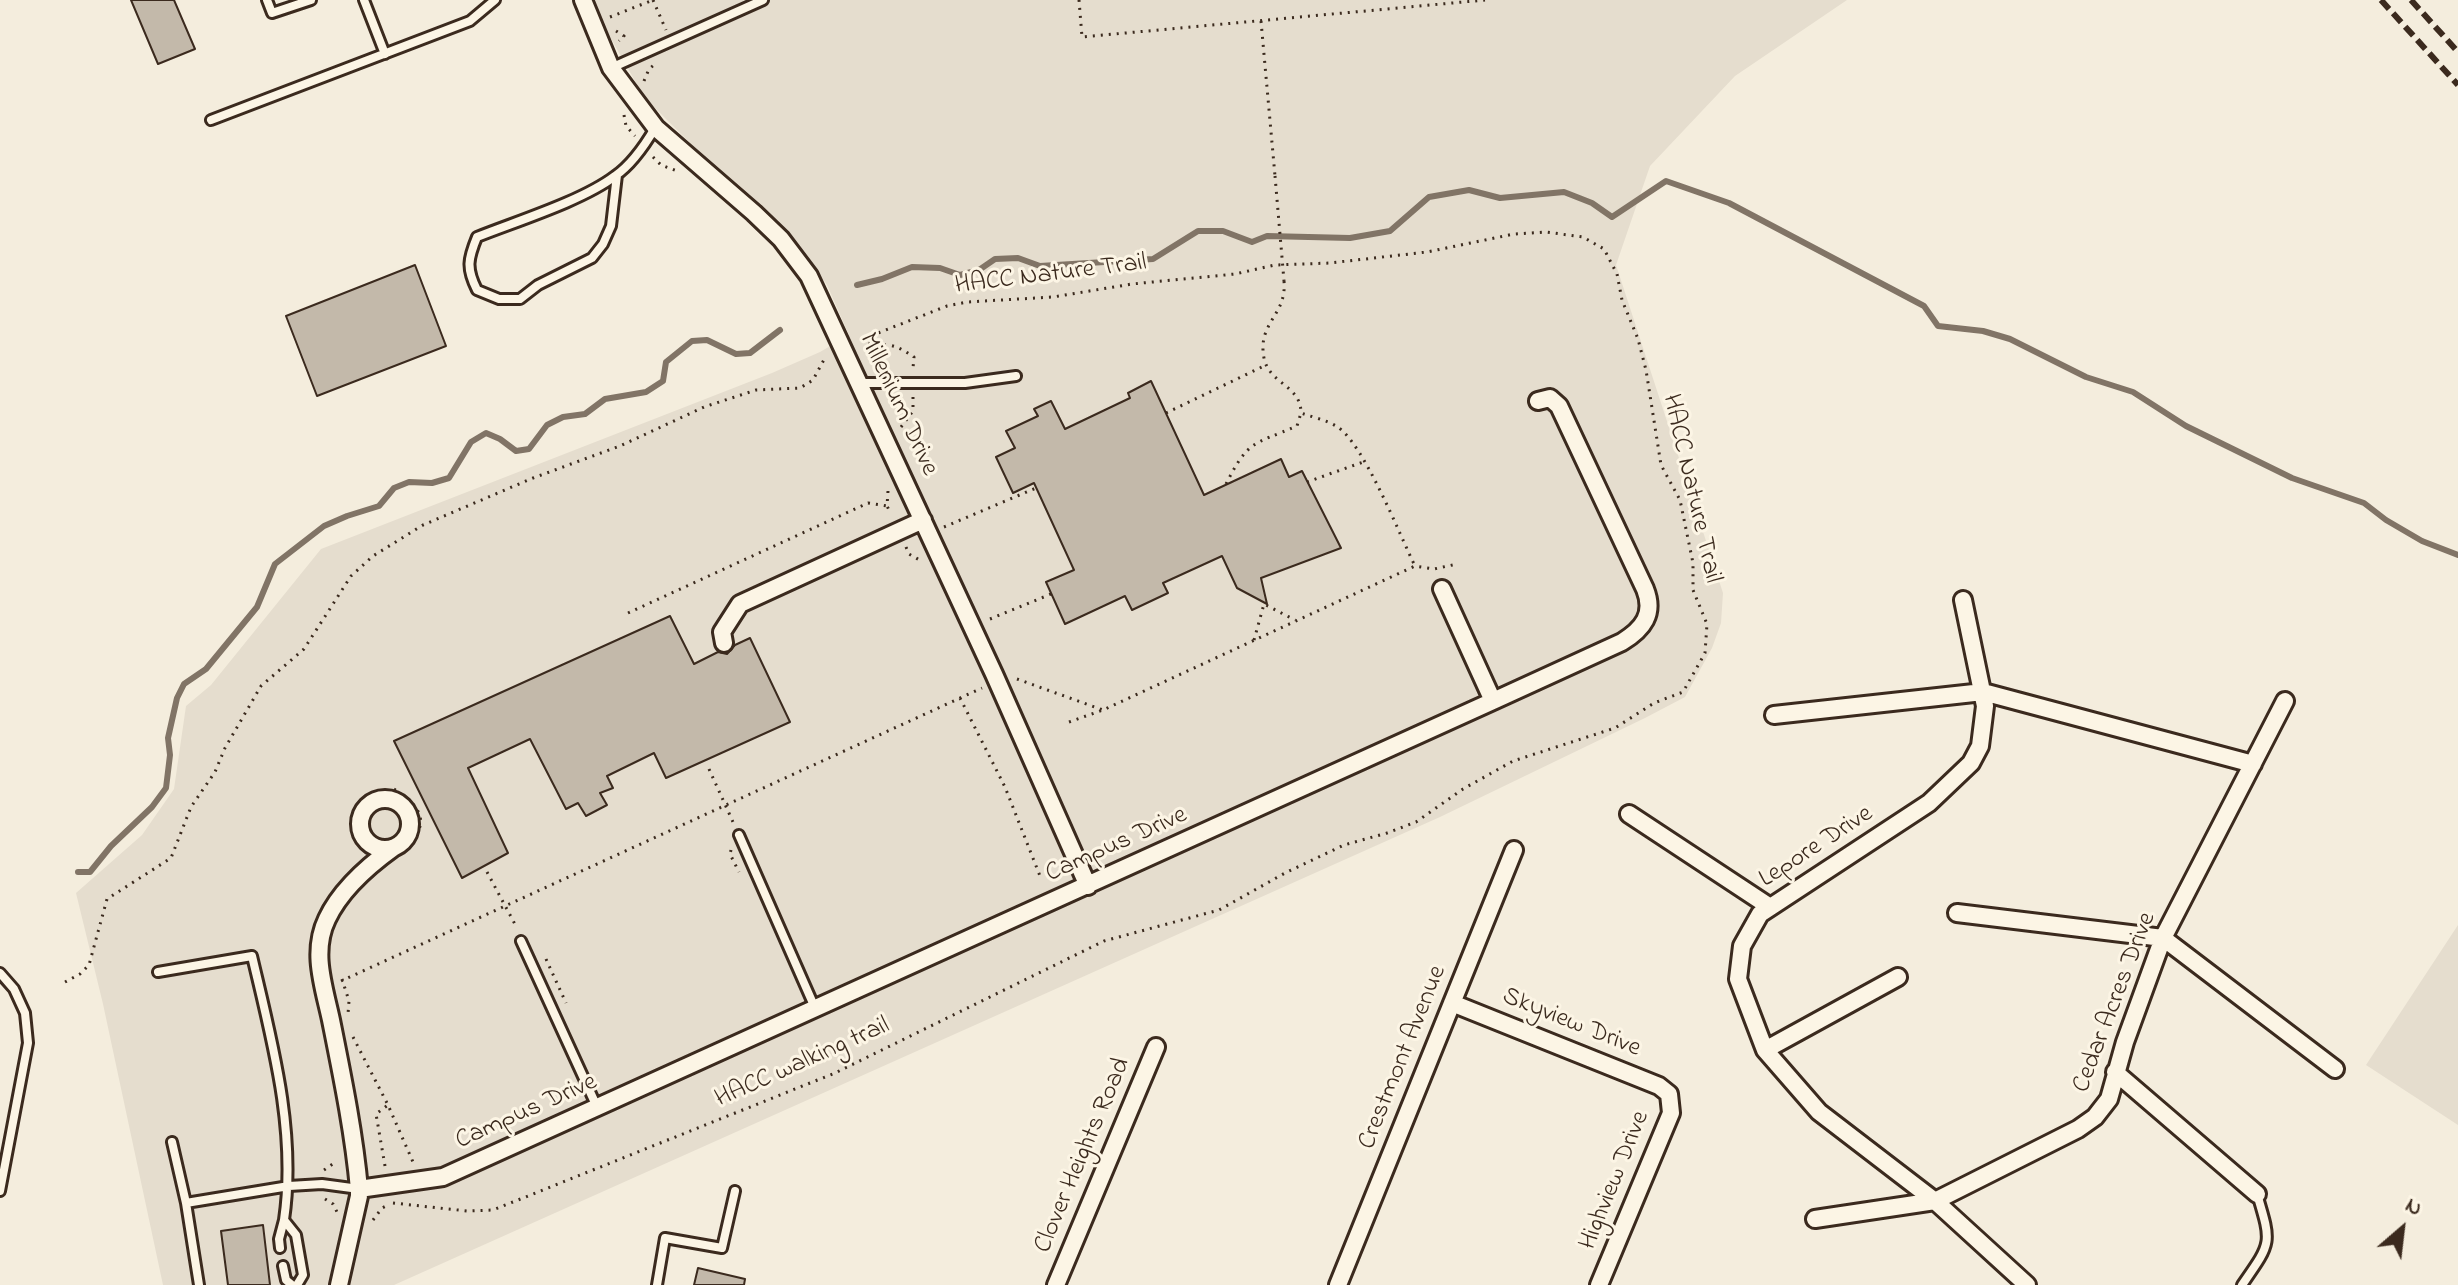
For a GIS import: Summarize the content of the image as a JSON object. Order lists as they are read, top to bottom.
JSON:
{
  "streets": {
    "street": [
      "Millenium Drive",
      "Campus Drive",
      "Lepore Drive",
      "Cedar Acres Drive",
      "Skyview Drive",
      "Crestmont Avenue",
      "Clover Heights Road",
      "Highview Drive"
    ],
    "path": ["HACC Nature Trail", "HACC walking trail"]
  },
  "crossings": [
    ["HACC Nature Trail", "HACC walking trail"],
    ["Millenium Drive", "Campus Drive"],
    ["Lepore Drive", "Cedar Acres Drive"],
    ["Skyview Drive", "Crestmont Avenue"],
    ["Skyview Drive", "Highview Drive"]
  ],
  "north": "top right"
}
